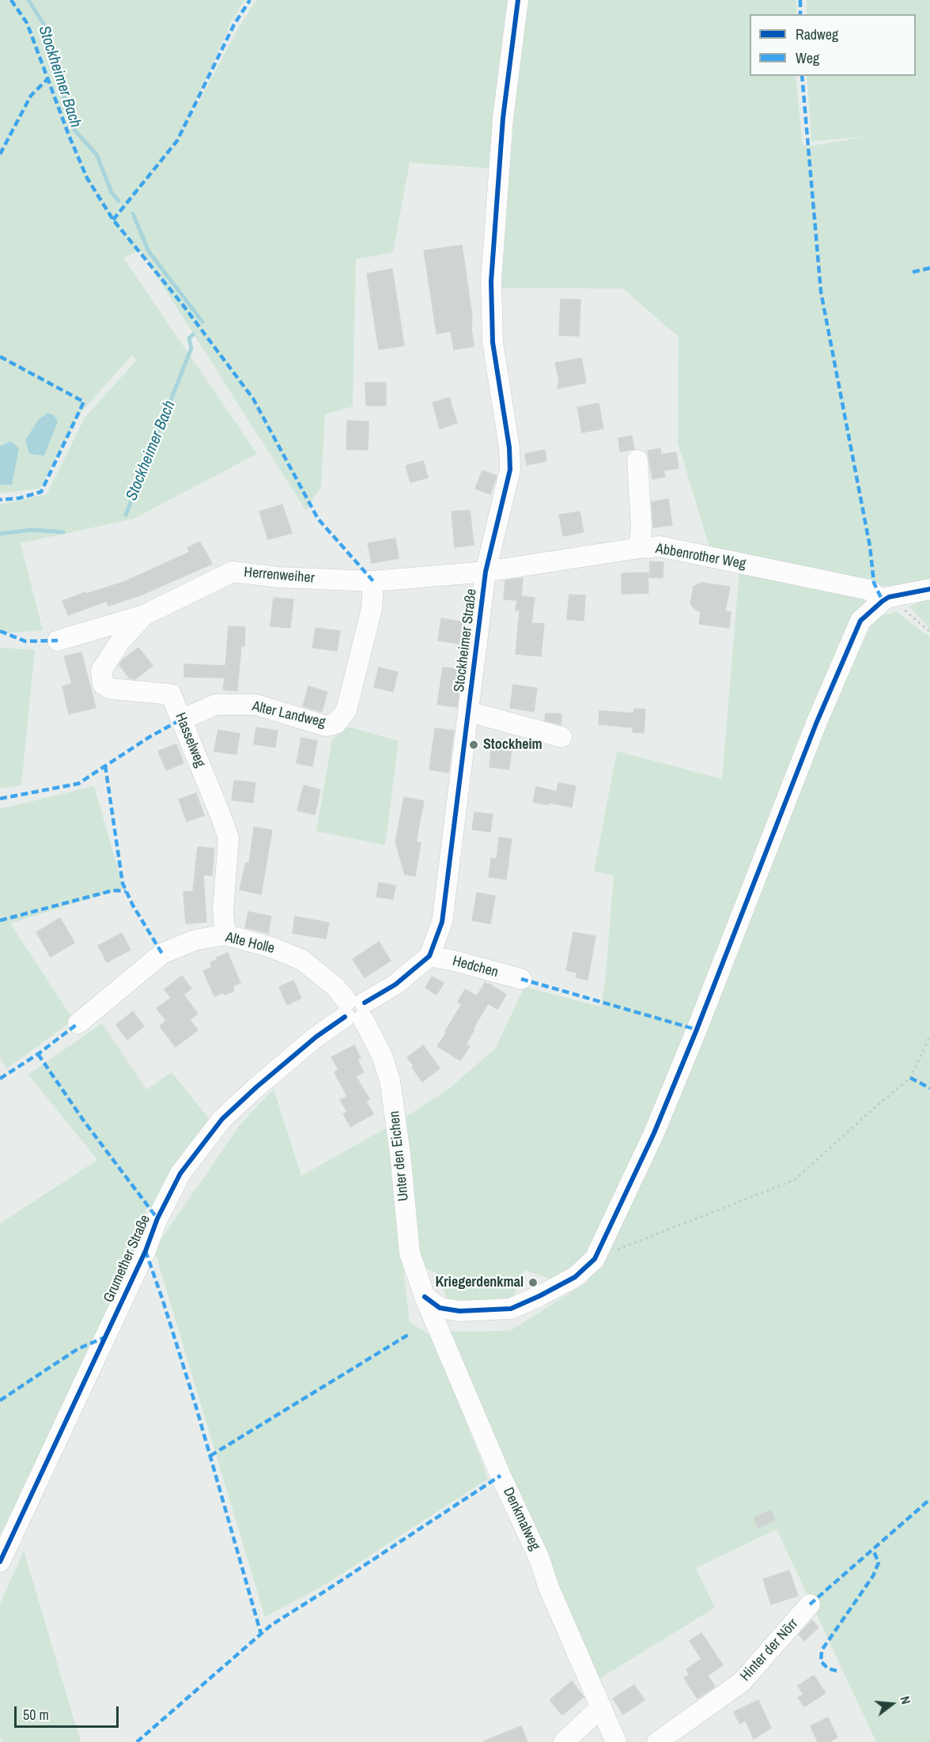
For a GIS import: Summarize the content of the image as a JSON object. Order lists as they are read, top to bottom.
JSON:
{
  "streets": {
    "street": [
      "Abbenrother Weg",
      "Herrenweiher",
      "Stockheimer Straße",
      "Alter Landweg",
      "Hasselweg",
      "Alte Holle",
      "Hedchen",
      "Unter den Eichen",
      "Grumether Straße",
      "Denkmalweg",
      "Hinter der Nörr"
    ]
  },
  "crossings": [
    ["Abbenrother Weg", "Herrenweiher"],
    ["Abbenrother Weg", "Stockheimer Straße"],
    ["Herrenweiher", "Stockheimer Straße"],
    ["Herrenweiher", "Alter Landweg"],
    ["Herrenweiher", "Hasselweg"],
    ["Stockheimer Straße", "Alte Holle"],
    ["Stockheimer Straße", "Hedchen"],
    ["Stockheimer Straße", "Unter den Eichen"],
    ["Stockheimer Straße", "Grumether Straße"],
    ["Alter Landweg", "Hasselweg"],
    ["Hasselweg", "Alte Holle"],
    ["Alte Holle", "Unter den Eichen"],
    ["Alte Holle", "Grumether Straße"],
    ["Unter den Eichen", "Grumether Straße"],
    ["Unter den Eichen", "Denkmalweg"]
  ],
  "water": ["Stockheimer Bach"],
  "places": ["Stockheim", "Kriegerdenkmal"],
  "legend": ["Radweg", "Weg"],
  "scale_bar": "50 m",
  "north": "right"
}
